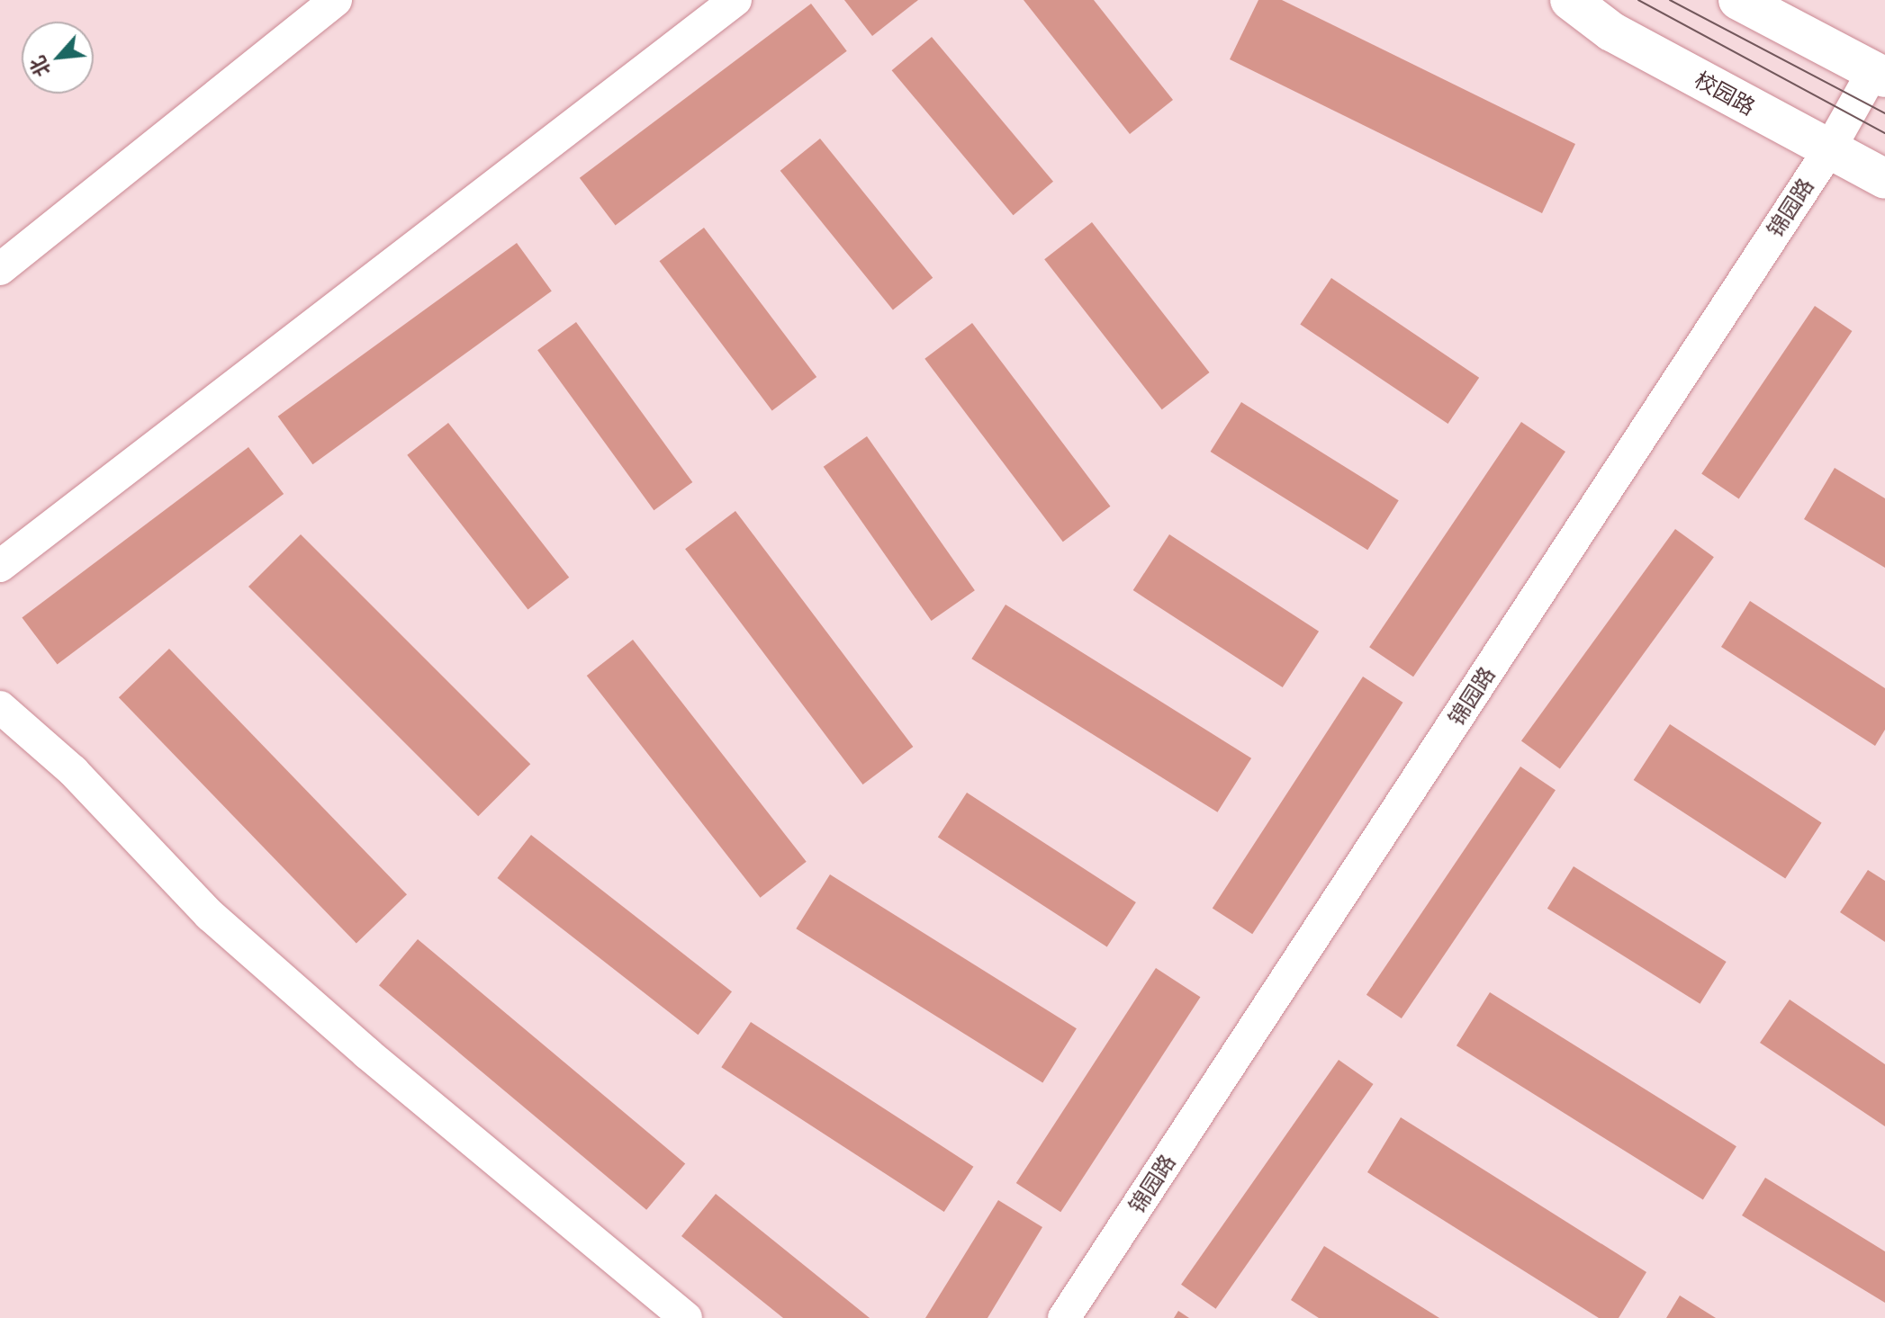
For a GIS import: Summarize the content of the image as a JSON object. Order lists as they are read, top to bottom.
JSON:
{
  "streets": {
    "street": ["校园路", "锦园路"]
  },
  "crossings": [
    ["校园路", "锦园路"]
  ],
  "north": "bottom left"
}
